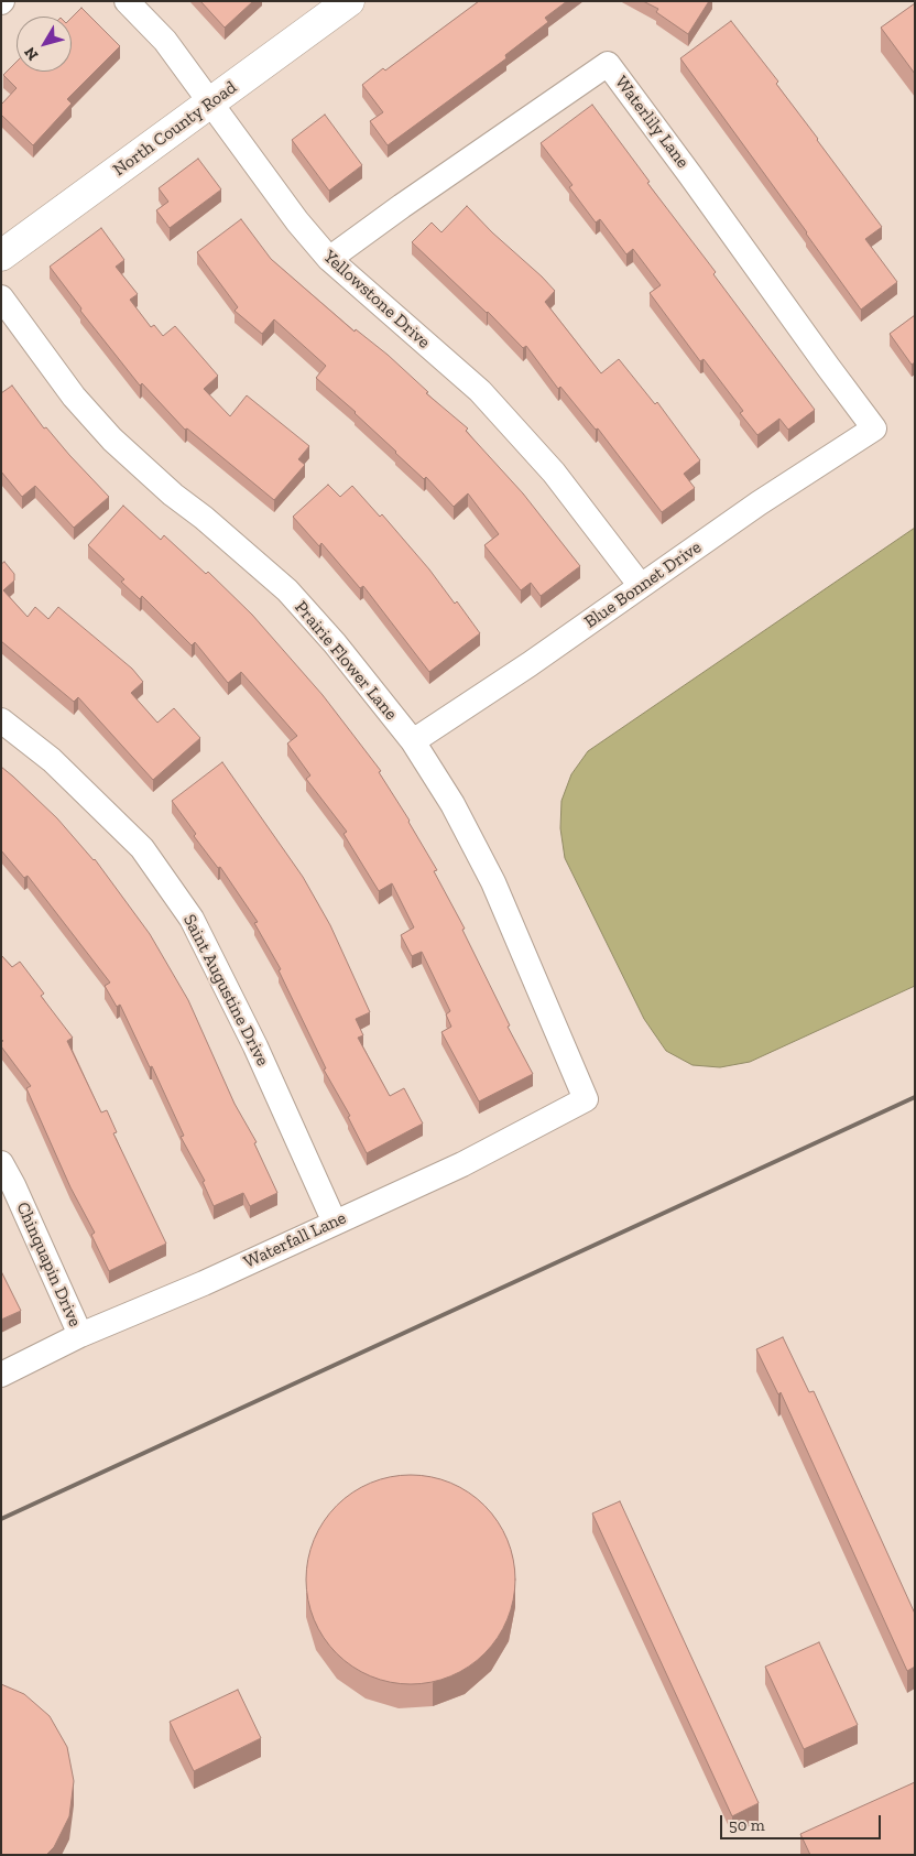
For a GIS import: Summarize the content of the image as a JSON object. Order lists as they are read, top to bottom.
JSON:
{
  "streets": {
    "street": [
      "Waterlily Lane",
      "North County Road",
      "Yellowstone Drive",
      "Blue Bonnet Drive",
      "Prairie Flower Lane",
      "Saint Augustine Drive",
      "Waterfall Lane",
      "Chinquapin Drive"
    ]
  },
  "crossings": [
    ["Waterlily Lane", "Yellowstone Drive"],
    ["Waterlily Lane", "Blue Bonnet Drive"],
    ["North County Road", "Yellowstone Drive"],
    ["Yellowstone Drive", "Blue Bonnet Drive"],
    ["Blue Bonnet Drive", "Prairie Flower Lane"],
    ["Prairie Flower Lane", "Waterfall Lane"],
    ["Saint Augustine Drive", "Waterfall Lane"],
    ["Waterfall Lane", "Chinquapin Drive"]
  ],
  "scale_bar": "50 m",
  "north": "bottom left"
}
